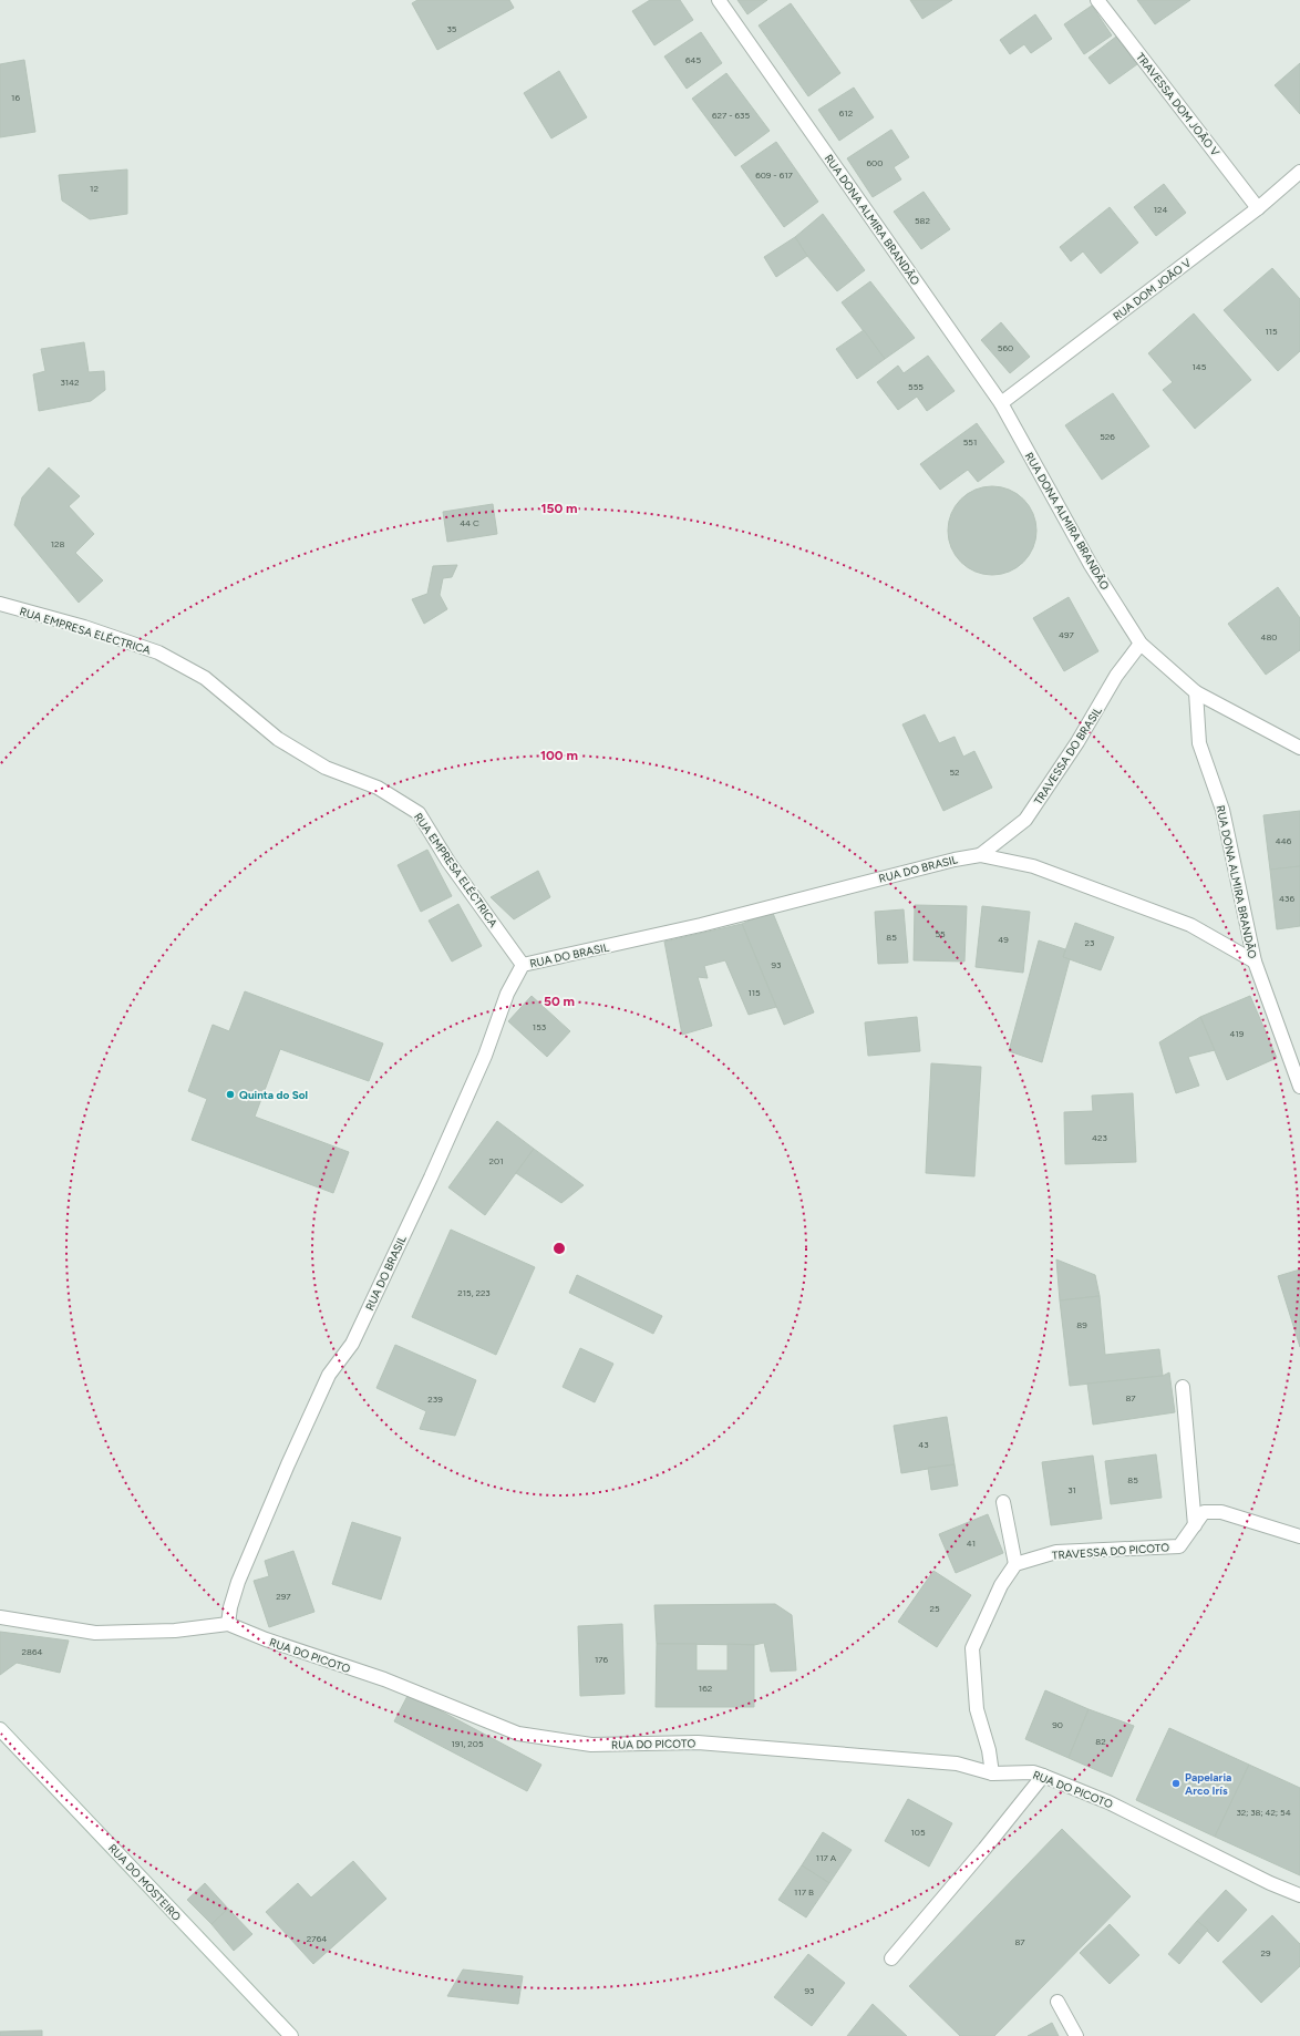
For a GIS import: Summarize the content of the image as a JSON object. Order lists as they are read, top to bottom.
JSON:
{
  "streets": {
    "street": [
      "TRAVESSA DOM JOÃO V",
      "RUA DONA ALMIRA BRANDÃO",
      "RUA DOM JOÃO V",
      "RUA EMPRESA ELÉCTRICA",
      "TRAVESSA DO BRASIL",
      "RUA DO BRASIL",
      "TRAVESSA DO PICOTO",
      "RUA DO PICOTO",
      "RUA DO MOSTEIRO"
    ]
  },
  "crossings": [
    ["TRAVESSA DOM JOÃO V", "RUA DOM JOÃO V"],
    ["RUA DONA ALMIRA BRANDÃO", "RUA DOM JOÃO V"],
    ["RUA DONA ALMIRA BRANDÃO", "TRAVESSA DO BRASIL"],
    ["RUA DONA ALMIRA BRANDÃO", "RUA DO BRASIL"],
    ["RUA EMPRESA ELÉCTRICA", "RUA DO BRASIL"],
    ["TRAVESSA DO BRASIL", "RUA DO BRASIL"],
    ["RUA DO BRASIL", "RUA DO PICOTO"]
  ],
  "places": ["Quinta do Sol", "Papelaria Arco Irís"],
  "house_numbers": [
    "35",
    "645",
    "16",
    "612",
    "627 - 635",
    "600",
    "609 - 617",
    "12",
    "124",
    "582",
    "115",
    "560",
    "145",
    "3142",
    "555",
    "526",
    "551",
    "44 C",
    "128",
    "497",
    "480",
    "52",
    "446",
    "436",
    "55",
    "85",
    "49",
    "23",
    "93",
    "115",
    "153",
    "419",
    "423",
    "201",
    "215, 223",
    "89",
    "87",
    "239",
    "43",
    "85",
    "31",
    "41",
    "297",
    "25",
    "2864",
    "176",
    "162",
    "90",
    "82",
    "191, 205",
    "32; 38; 42; 54",
    "105",
    "117 A",
    "117 B",
    "2764",
    "87",
    "29",
    "93"
  ],
  "rings": ["150 m", "100 m", "50 m"]
}
